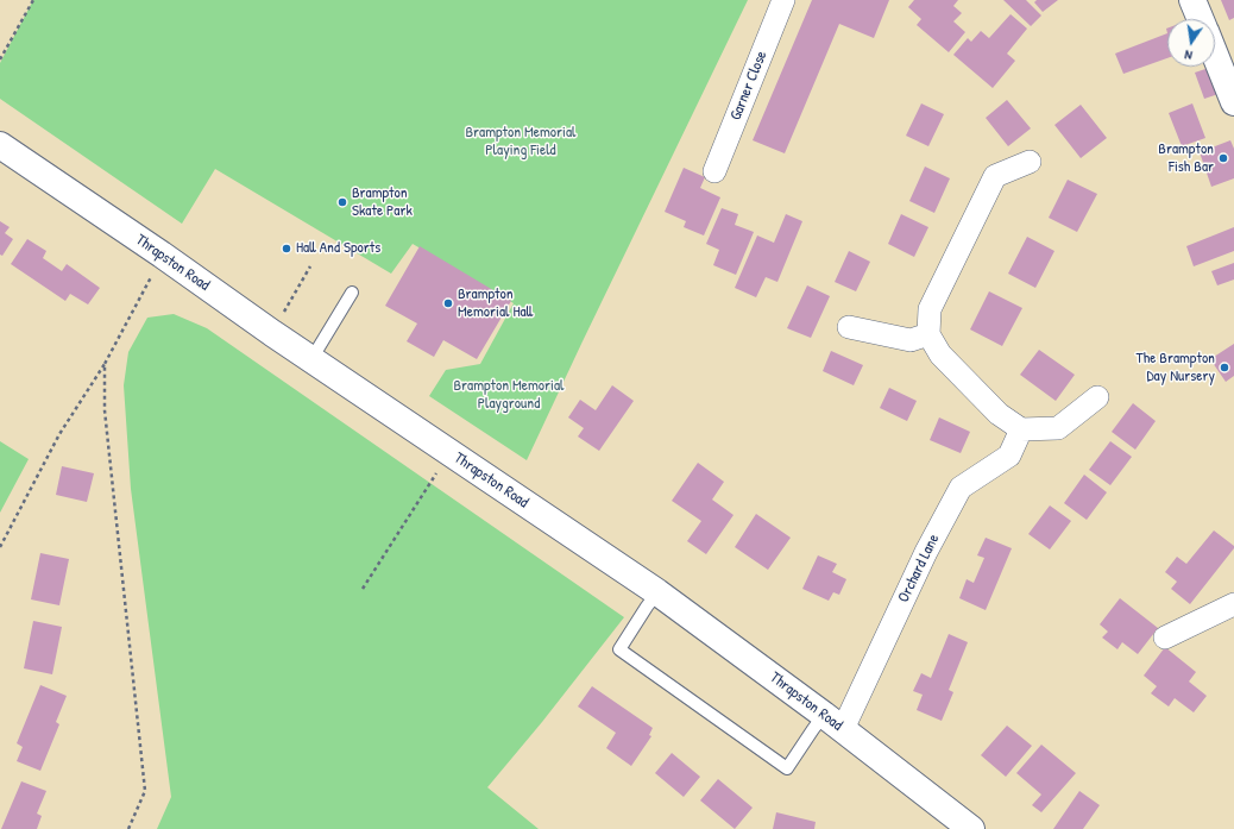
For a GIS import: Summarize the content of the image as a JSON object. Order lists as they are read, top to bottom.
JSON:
{
  "streets": {
    "main road": ["Thrapston Road"],
    "street": ["Garner Close", "Orchard Lane"]
  },
  "crossings": [
    ["Thrapston Road", "Orchard Lane"]
  ],
  "parks": ["Brampton Memorial Playing Field", "Brampton Memorial Playground"],
  "places": [
    "Brampton Fish Bar",
    "Brampton Skate Park",
    "Hall And Sports",
    "Brampton Memorial Hall",
    "The Brampton Day Nursery"
  ],
  "north": "bottom"
}
